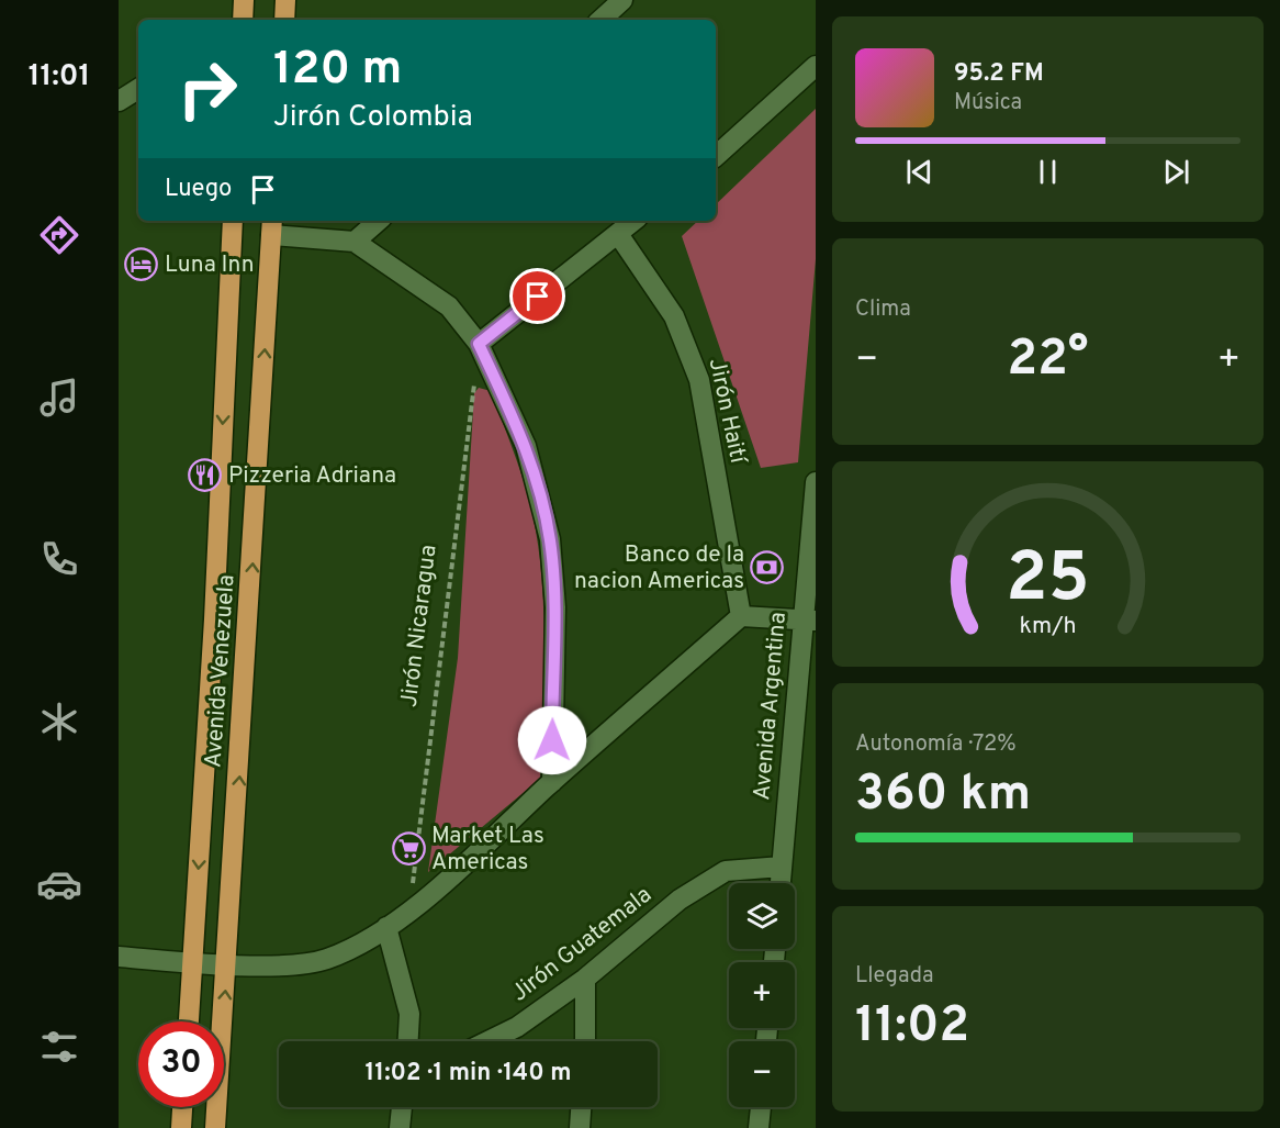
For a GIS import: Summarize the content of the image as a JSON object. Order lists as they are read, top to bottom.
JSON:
{
  "streets": {
    "highway": ["Avenida Venezuela"],
    "street": ["Jirón Haití", "Avenida Argentina", "Jirón Guatemala"],
    "path": ["Jirón Nicaragua"]
  },
  "crossings": [
    ["Avenida Argentina", "Jirón Guatemala"]
  ],
  "places": {
    "hotel": ["Luna Inn"],
    "restaurant": ["Pizzeria Adriana"],
    "bank": ["Banco de la nacion Americas"],
    "supermarket": ["Market Las Americas"]
  },
  "page": {
    "tabs": "11:01",
    "turn": ["120 m", "Jirón Colombia"],
    "song": ["95.2 FM", "Música"],
    "then": "Luego",
    "tile": [
      "Clima",
      ["Autonomía · 72%", "360 km"],
      ["Llegada", "11:02"]
    ],
    "heat": ["−", "22°", "+"],
    "map_buttons": ["+", "−"],
    "limit": "30",
    "trip": "11:02 · 1 min · 140 m",
    "gauge": ["25", "km/h"]
  }
}
